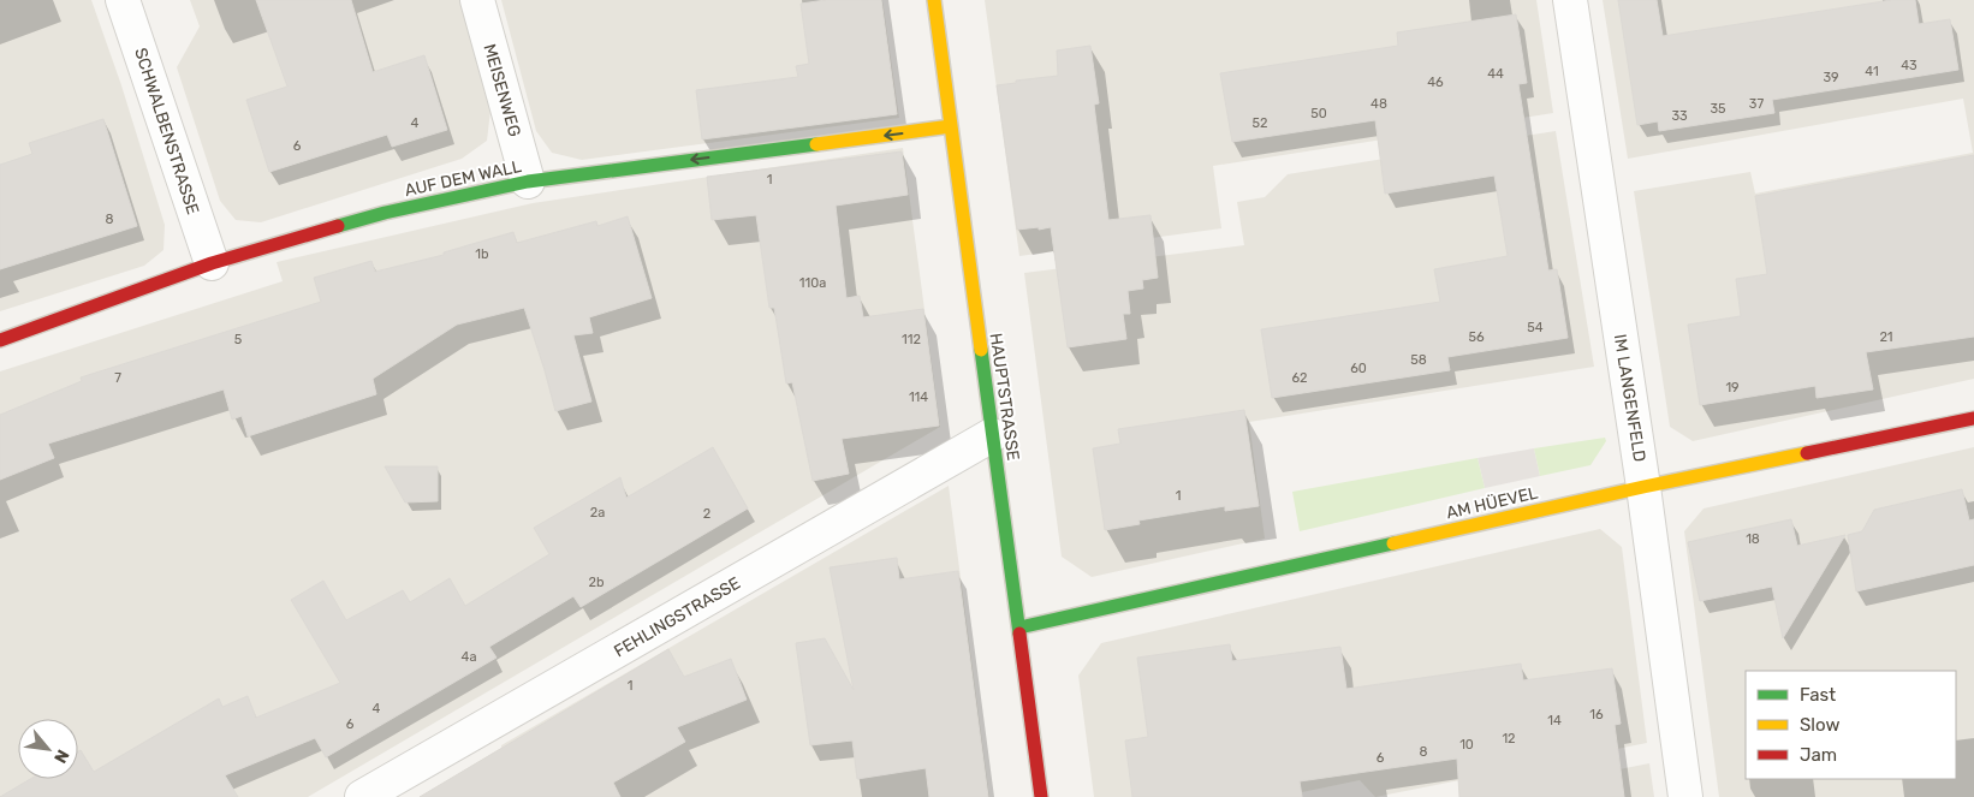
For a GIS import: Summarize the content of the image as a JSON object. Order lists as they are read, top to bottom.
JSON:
{
  "streets": {
    "street": [
      "MEISENWEG",
      "SCHWALBENSTRASSE",
      "AUF DEM WALL",
      "HAUPTSTRASSE",
      "IM LANGENFELD",
      "AM HÜEVEL",
      "FEHLINGSTRASSE"
    ]
  },
  "crossings": [
    ["MEISENWEG", "AUF DEM WALL"],
    ["SCHWALBENSTRASSE", "AUF DEM WALL"],
    ["AUF DEM WALL", "HAUPTSTRASSE"],
    ["HAUPTSTRASSE", "AM HÜEVEL"],
    ["HAUPTSTRASSE", "FEHLINGSTRASSE"],
    ["IM LANGENFELD", "AM HÜEVEL"]
  ],
  "one_way": ["AUF DEM WALL"],
  "house_numbers": [
    "43",
    "41",
    "44",
    "39",
    "46",
    "48",
    "37",
    "35",
    "50",
    "33",
    "4",
    "52",
    "6",
    "1",
    "8",
    "1b",
    "110a",
    "54",
    "56",
    "21",
    "5",
    "112",
    "58",
    "60",
    "7",
    "62",
    "19",
    "114",
    "1",
    "2a",
    "2",
    "18",
    "2b",
    "4a",
    "1",
    "4",
    "16",
    "14",
    "6",
    "12",
    "10",
    "8",
    "6"
  ],
  "legend": ["Fast", "Slow", "Jam"],
  "north": "bottom right"
}
